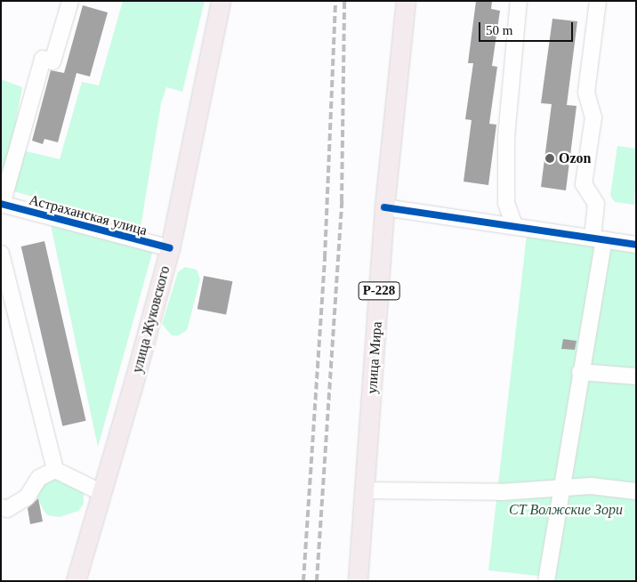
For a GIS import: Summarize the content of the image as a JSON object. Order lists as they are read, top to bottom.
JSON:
{
  "streets": {
    "main road": ["Р-228", "улица Жуковского", "улица Мира"],
    "street": ["Астраханская улица"]
  },
  "crossings": [
    ["Астраханская улица", "улица Жуковского"]
  ],
  "parks": ["СТ Волжские Зори"],
  "places": ["Ozon"],
  "scale_bar": "50 m"
}
